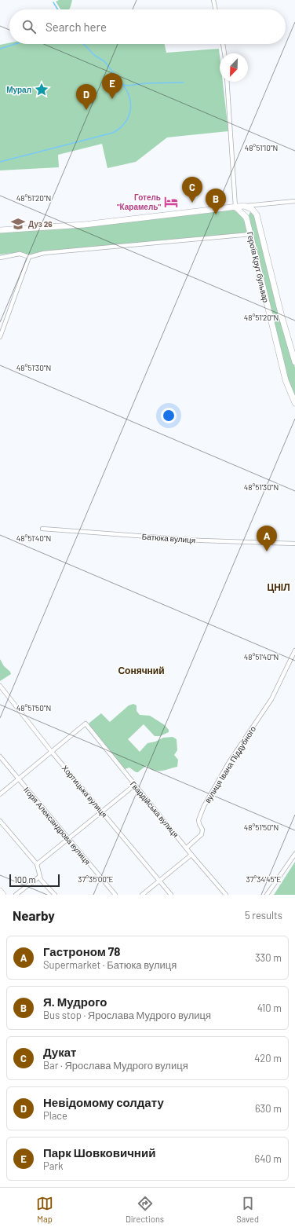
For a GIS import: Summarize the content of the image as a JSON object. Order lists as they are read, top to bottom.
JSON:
{
  "streets": {
    "street": [
      "Героїв Крут бульвар",
      "Батюка вулиця",
      "вулиця Івана Піддубного",
      "Хортицька вулиця",
      "Гвардійська вулиця",
      "Ігоря Александрова вулиця"
    ]
  },
  "crossings": [
    ["вулиця Івана Піддубного", "Гвардійська вулиця"],
    ["Хортицька вулиця", "Гвардійська вулиця"]
  ],
  "districts": ["ЦНІЛ", "Сонячний"],
  "places": {
    "place": ["Мурал"],
    "hotel": ["Готель \"Карамель\""],
    "school or university": ["Дуз 26"]
  },
  "scale_bar": "100 m",
  "north": "bottom left",
  "page": {
    "search": "Search here",
    "pins": [
      "E",
      "D",
      "C",
      "B",
      "A"
    ],
    "scale": "100 m",
    "heading": ["Nearby", "5 results"],
    "list": [
      {
        "mark": "A",
        "name": "Гастроном 78",
        "note": "Supermarket · Батюка вулиця",
        "value": "330 m"
      },
      {
        "mark": "B",
        "name": "Я. Мудрого",
        "note": "Bus stop · Ярослава Мудрого вулиця",
        "value": "410 m"
      },
      {
        "mark": "C",
        "name": "Дукат",
        "note": "Bar · Ярослава Мудрого вулиця",
        "value": "420 m"
      },
      {
        "mark": "D",
        "name": "Невідомому солдату",
        "note": "Place",
        "value": "630 m"
      },
      {
        "mark": "E",
        "name": "Парк Шовковичний",
        "note": "Park",
        "value": "640 m"
      }
    ],
    "nav": ["Map", "Directions", "Saved"]
  },
  "coordinates": [
    "48°51'10\"N",
    "48°51'20\"N",
    "48°51'30\"N",
    "48°51'40\"N",
    "48°51'50\"N",
    "37°35'00\"E",
    "37°34'45\"E"
  ]
}
